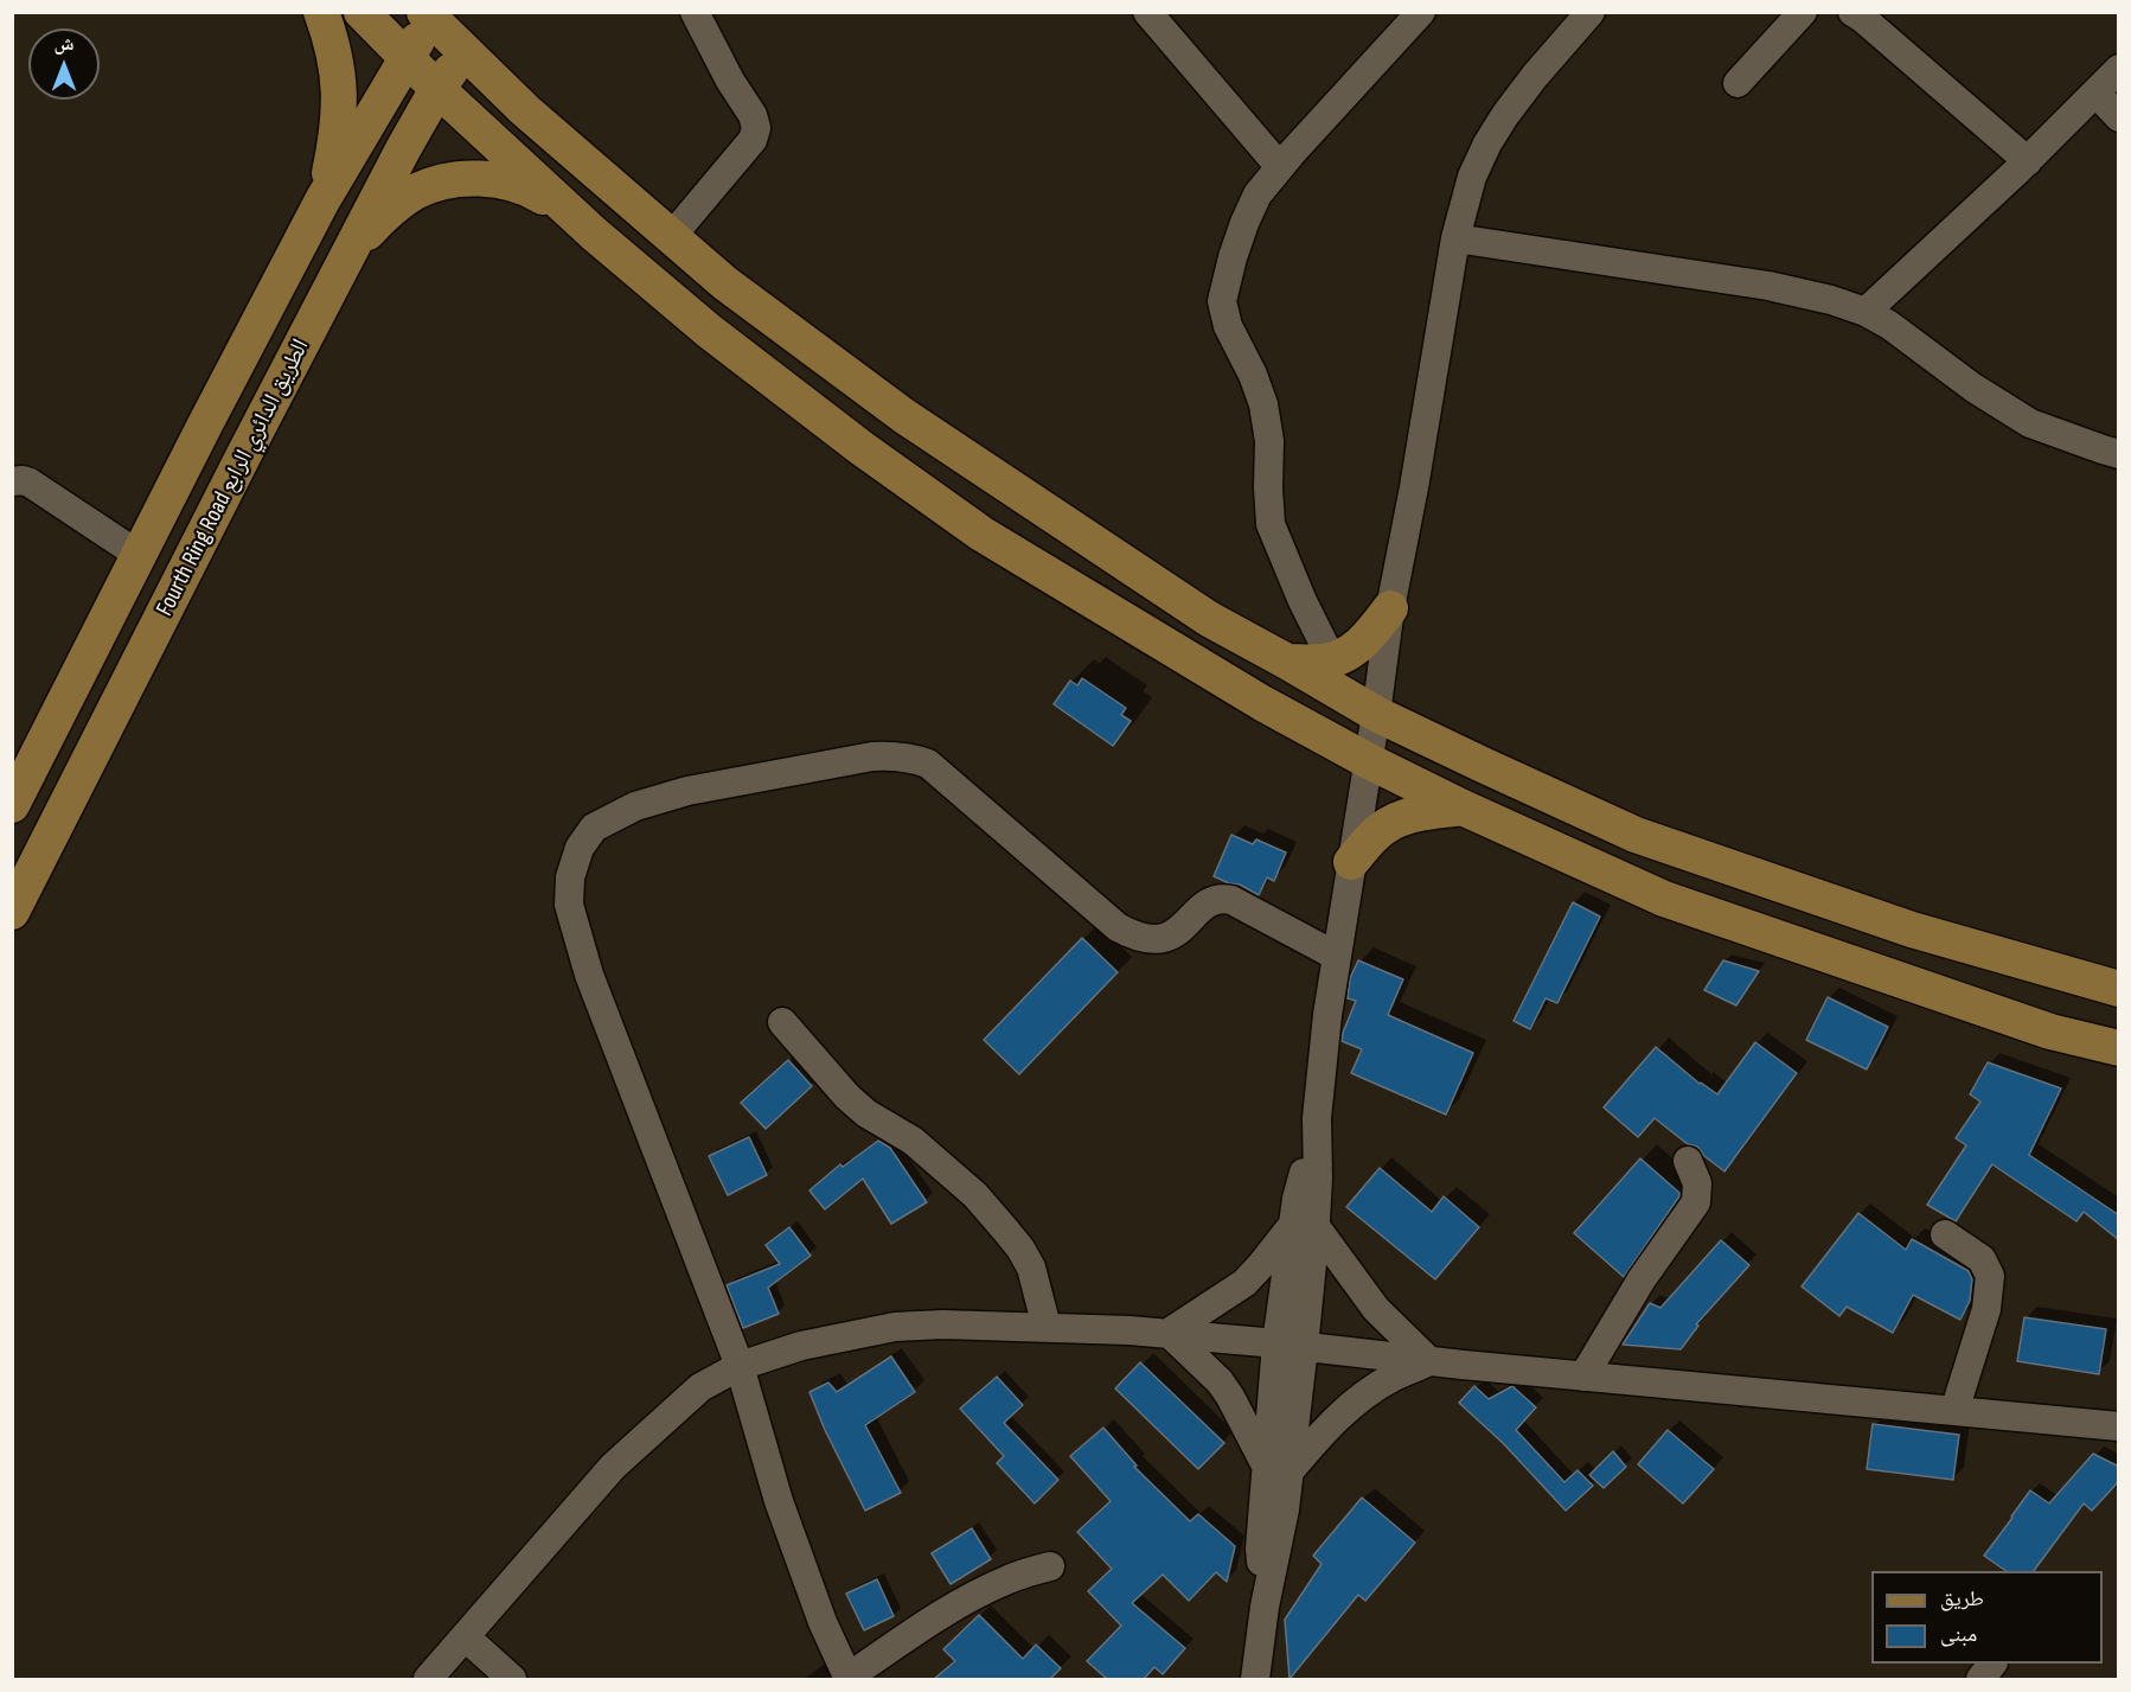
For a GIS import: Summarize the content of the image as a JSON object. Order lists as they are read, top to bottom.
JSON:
{
  "streets": {
    "main road": ["Fourth Ring Road الطريق الدائري الرابع"]
  },
  "legend": ["طريق", "مبنى"],
  "north": "top"
}
